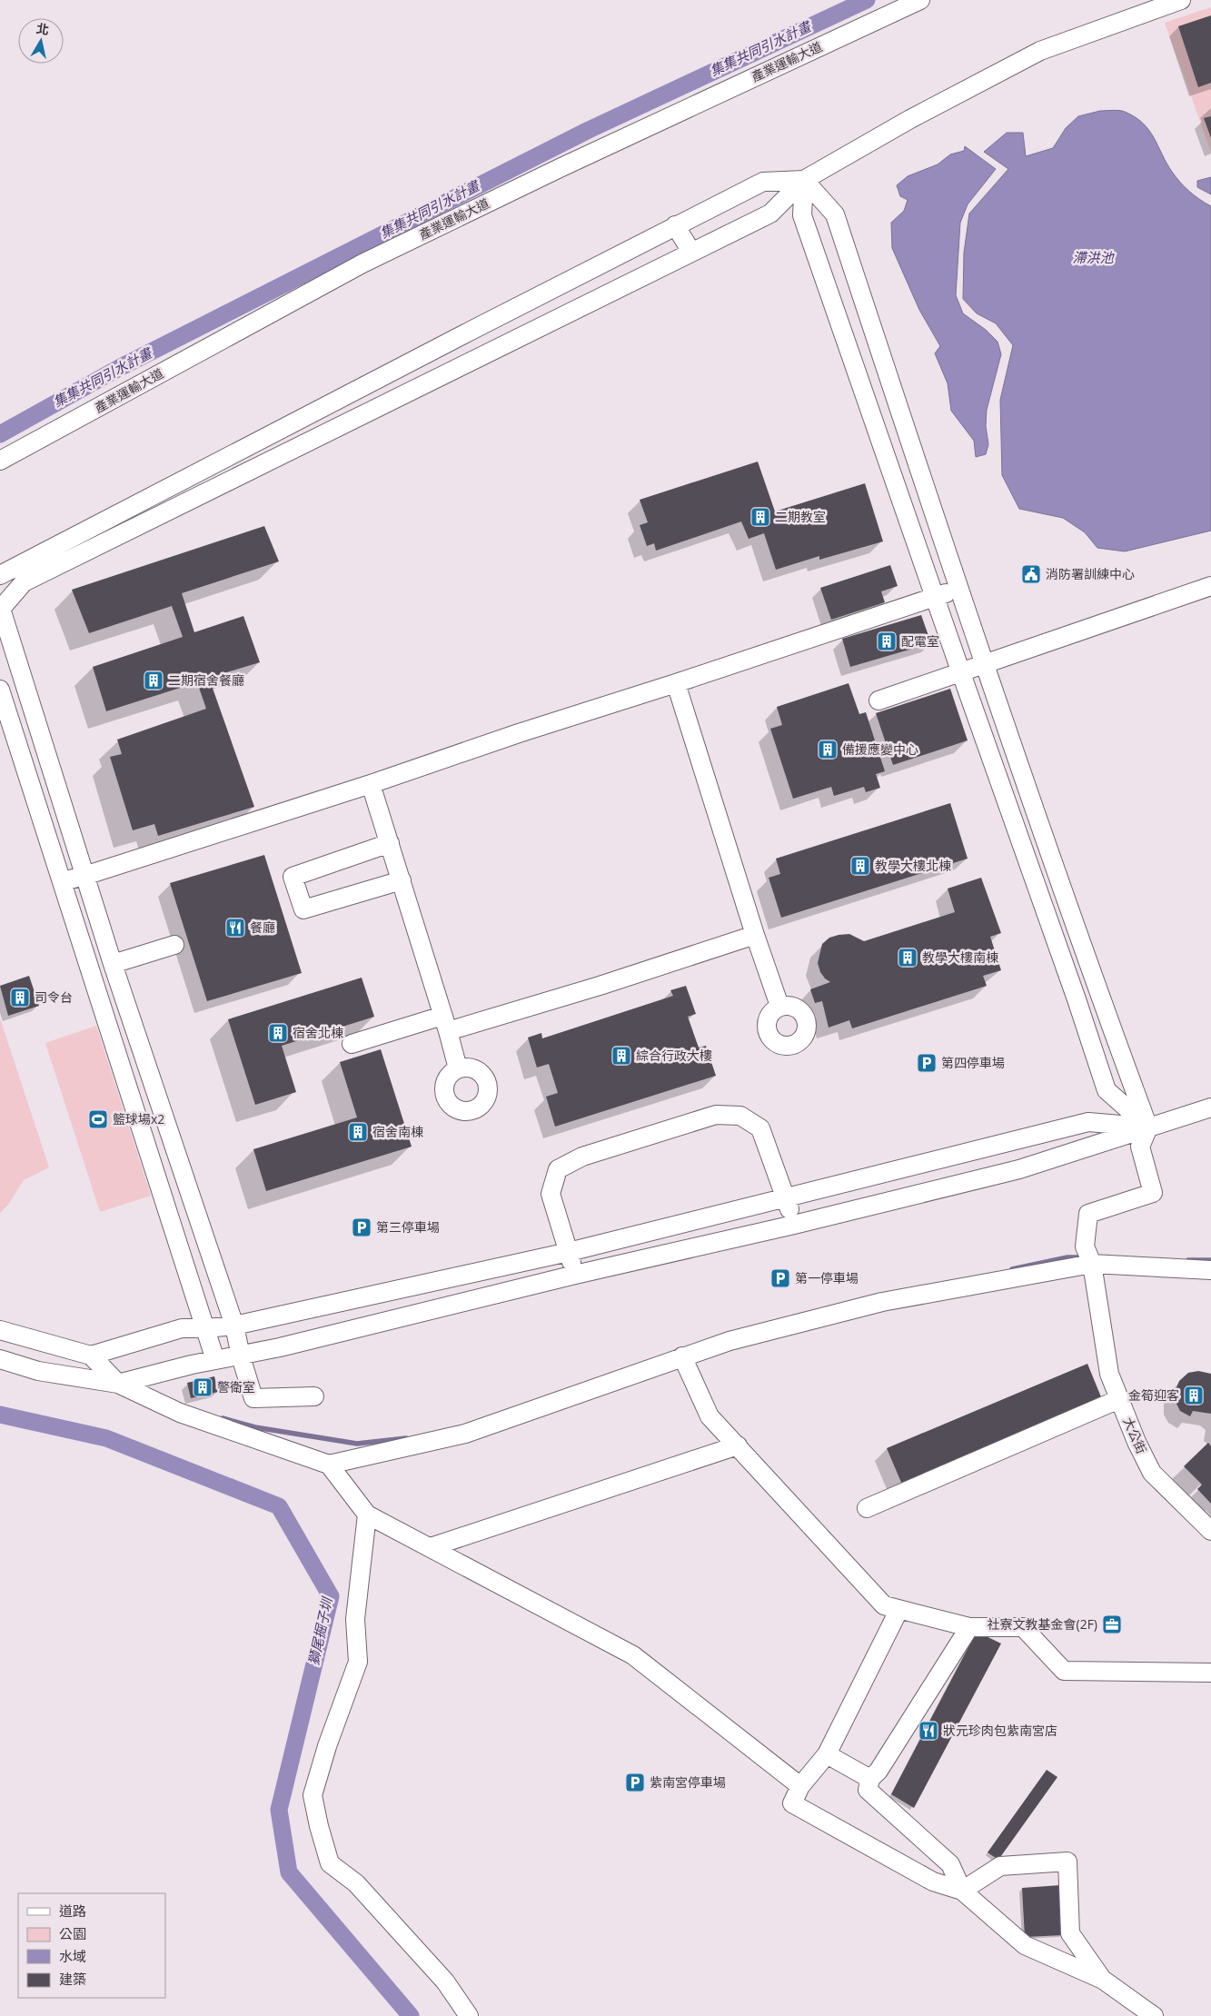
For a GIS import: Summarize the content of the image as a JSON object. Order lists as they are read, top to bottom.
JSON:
{
  "streets": {
    "street": ["產業運輸大道", "大公街"]
  },
  "water": ["集集共同引水計畫", "滯洪池", "獅尾掘子圳"],
  "places": {
    "building": [
      "二期教室",
      "配電室",
      "二期宿舍餐廳",
      "備援應變中心",
      "教學大樓北棟",
      "教學大樓南棟",
      "司令台",
      "宿舍北棟",
      "綜合行政大樓",
      "宿舍南棟",
      "警衛室",
      "金筍迎客"
    ],
    "public building": ["消防署訓練中心"],
    "restaurant": ["餐廳", "狀元珍肉包紫南宮店"],
    "parking": [
      "第四停車場",
      "第三停車場",
      "第一停車場",
      "紫南宮停車場"
    ],
    "sports": ["籃球場x2"],
    "office": ["社寮文教基金會(2F)"]
  },
  "legend": [
    "道路",
    "公園",
    "水域",
    "建築"
  ],
  "north": "top"
}
